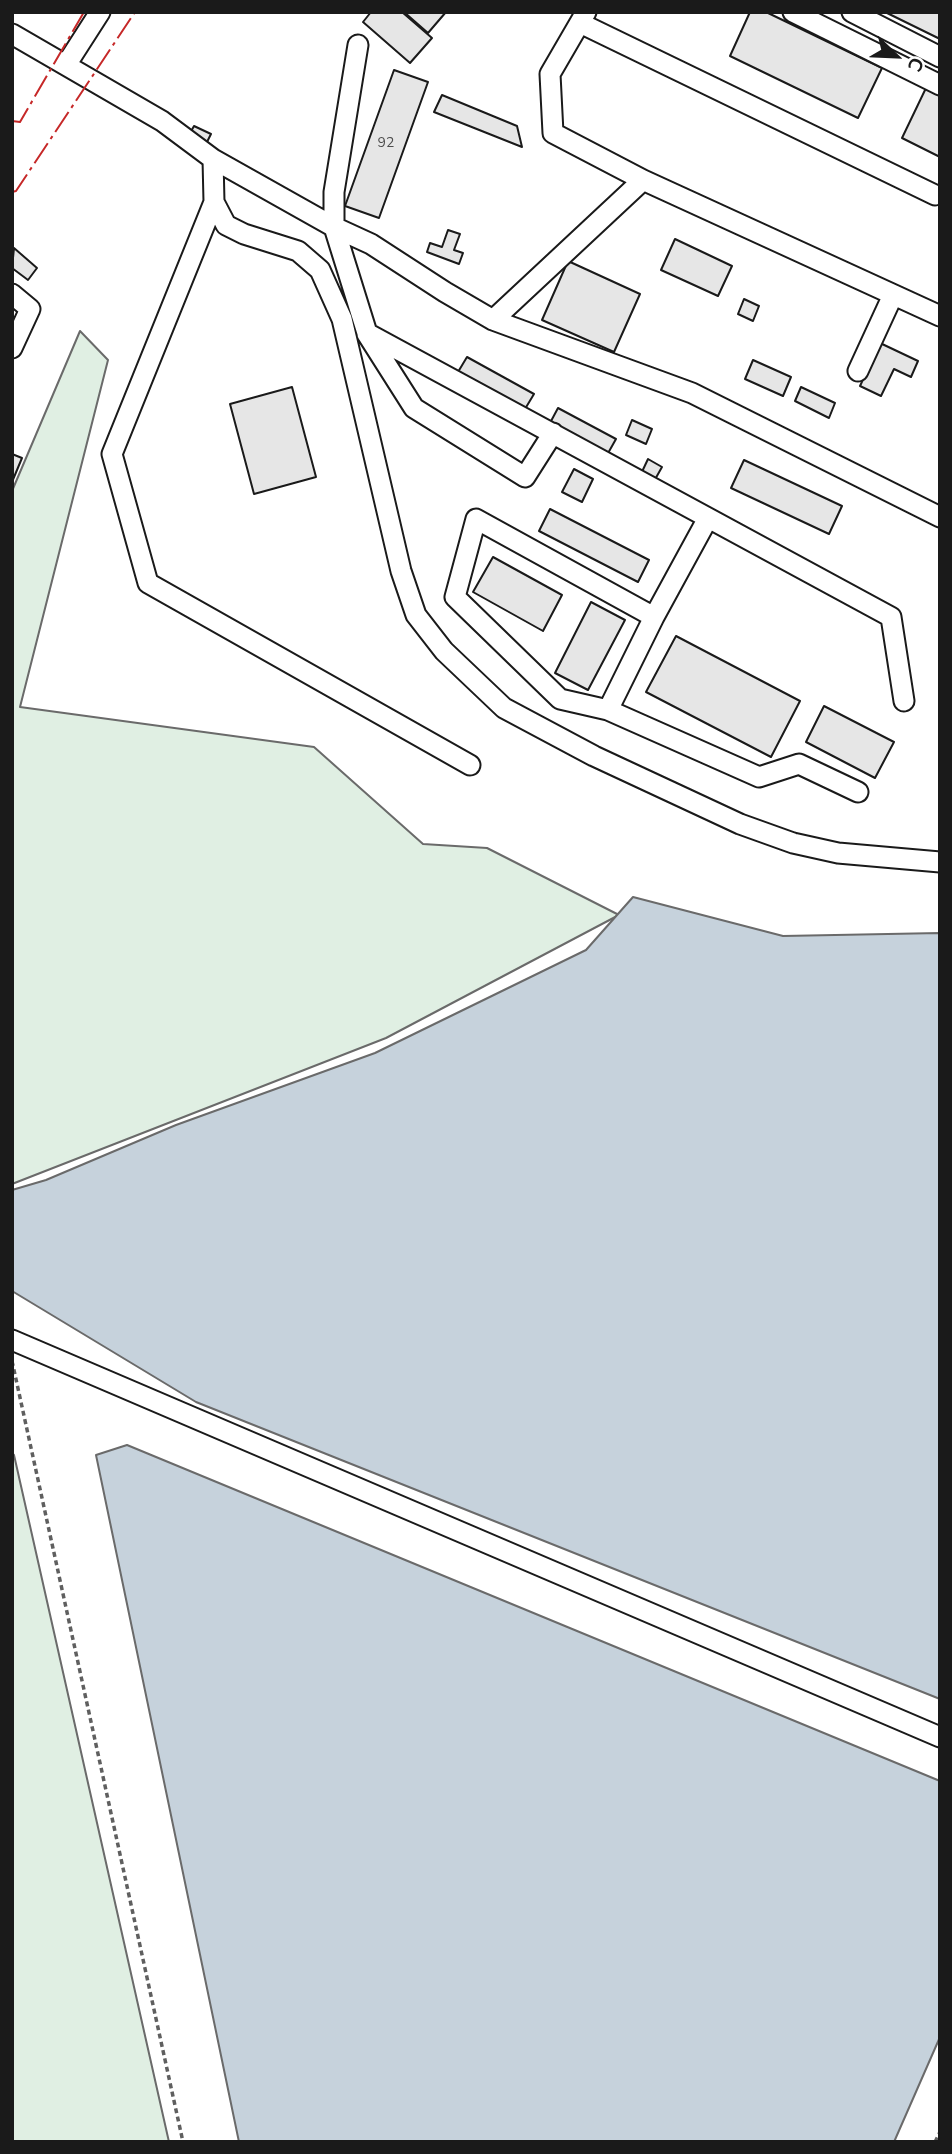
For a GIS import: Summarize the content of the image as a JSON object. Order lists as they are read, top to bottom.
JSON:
{
  "house_numbers": ["92"],
  "north": "bottom right"
}
